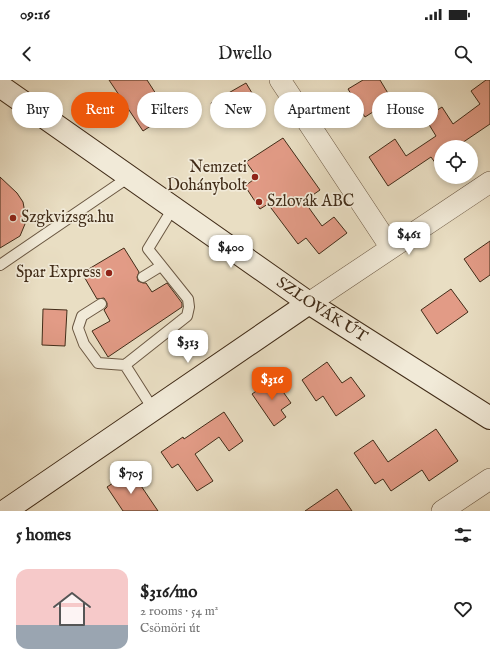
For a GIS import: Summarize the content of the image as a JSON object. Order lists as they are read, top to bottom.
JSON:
{
  "streets": {
    "main road": ["SZLOVÁK ÚT"]
  },
  "places": [
    "Nemzeti Dohánybolt",
    "Szlovák ABC",
    "Szgkvizsga.hu",
    "Spar Express"
  ],
  "page": {
    "status": "09:16",
    "header": "Dwello",
    "chip": [
      "Buy",
      "Rent",
      "Filters",
      "New",
      "Apartment",
      "House"
    ],
    "price": [
      "$461",
      "$400",
      "$313",
      "$316",
      "$705"
    ],
    "heading": "5 homes",
    "list": [
      {
        "name": "$316/mo",
        "note": "2 rooms · 54 m² · Csömöri út"
      }
    ]
  }
}
